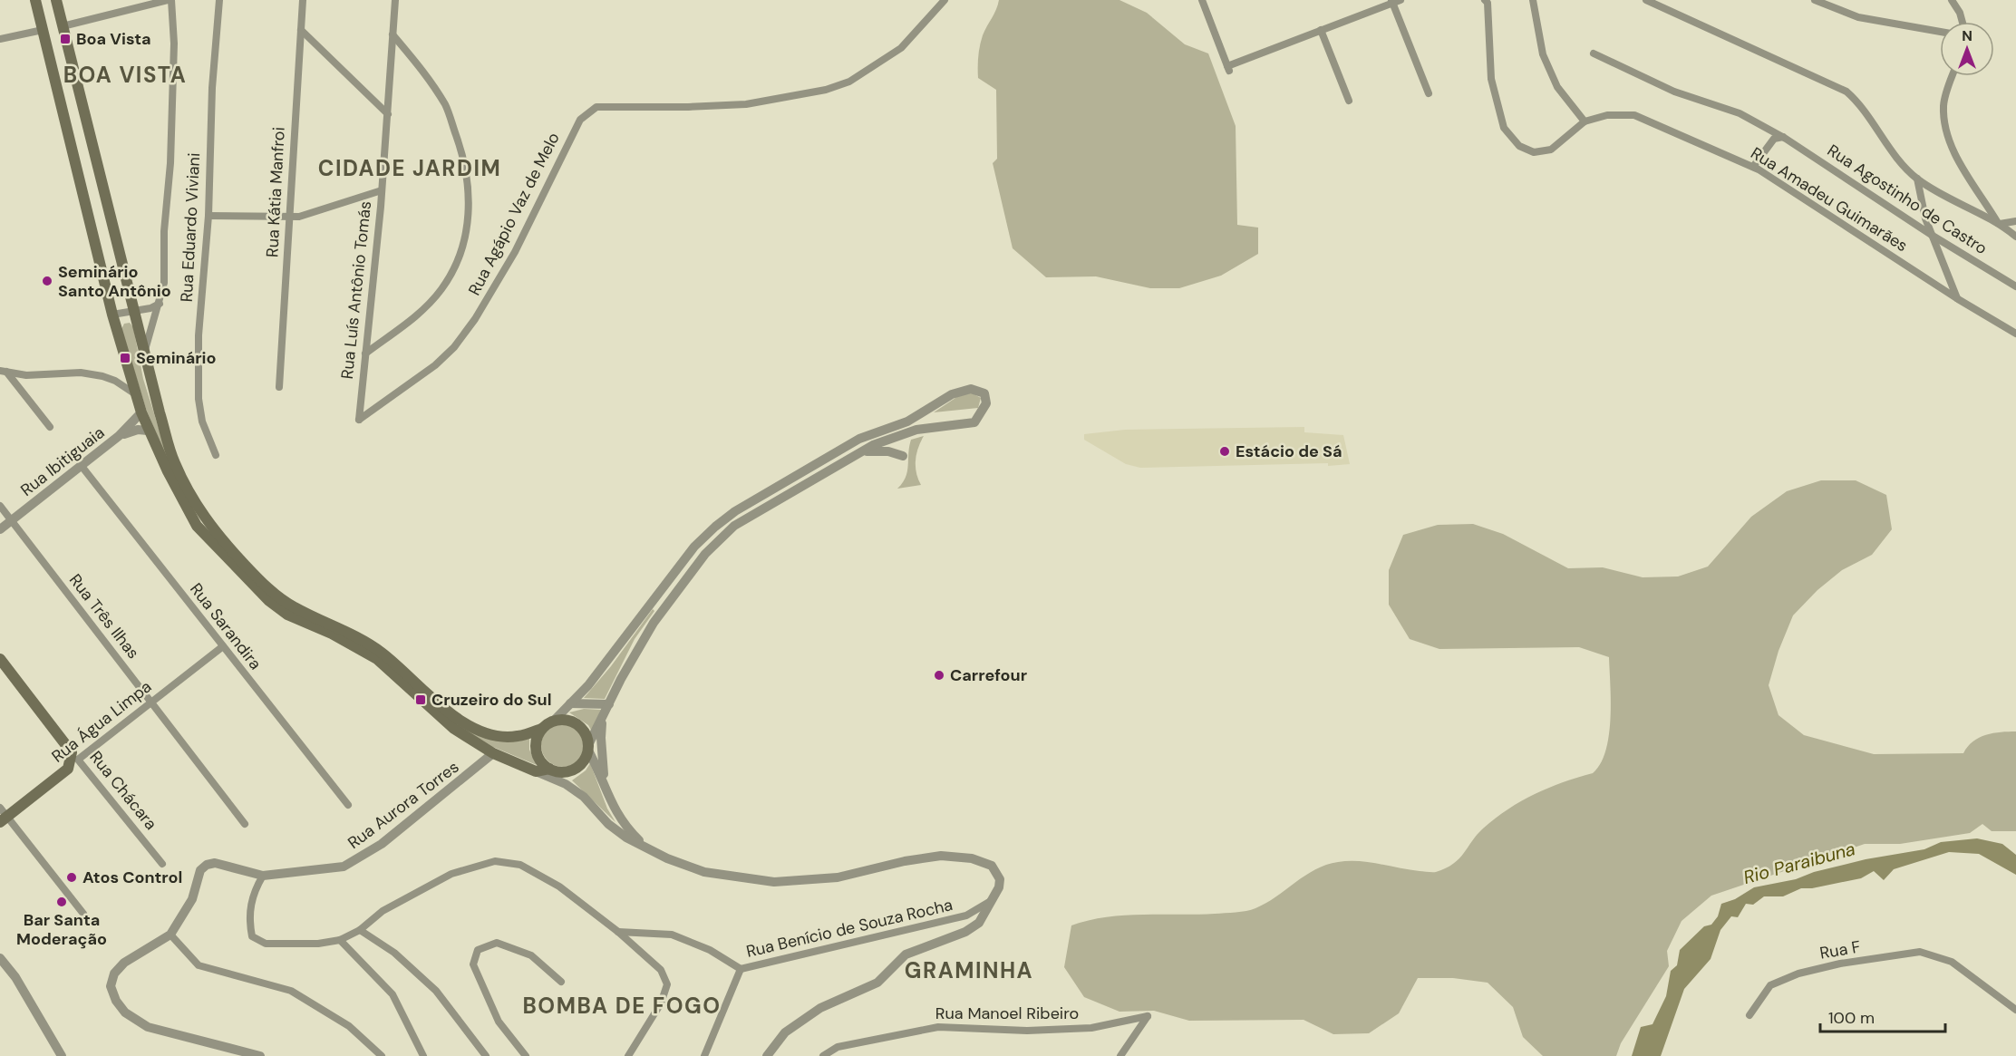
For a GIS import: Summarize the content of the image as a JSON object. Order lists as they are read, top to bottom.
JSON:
{
  "streets": {
    "main road": ["Rua Água Limpa", "Rua Chácara"],
    "street": [
      "Rua Kátia Manfroi",
      "Rua Amadeu Guimarães",
      "Rua Agostinho de Castro",
      "Rua Agápio Vaz de Melo",
      "Rua Eduardo Viviani",
      "Rua Luís Antônio Tomás",
      "Rua Ibitiguaia",
      "Rua Três Ilhas",
      "Rua Sarandira",
      "Rua Aurora Torres",
      "Rua Benício de Souza Rocha",
      "Rua F",
      "Rua Manoel Ribeiro"
    ]
  },
  "crossings": [
    ["Rua Agápio Vaz de Melo", "Rua Luís Antônio Tomás"],
    ["Rua Ibitiguaia", "Rua Três Ilhas"],
    ["Rua Ibitiguaia", "Rua Sarandira"],
    ["Rua Três Ilhas", "Rua Água Limpa"],
    ["Rua Sarandira", "Rua Água Limpa"],
    ["Rua Água Limpa", "Rua Chácara"]
  ],
  "districts": [
    "BOA VISTA",
    "CIDADE JARDIM",
    "GRAMINHA",
    "BOMBA DE FOGO"
  ],
  "water": ["Rio Paraibuna"],
  "places": {
    "transit": ["Boa Vista", "Seminário", "Cruzeiro do Sul"],
    "other": [
      "Seminário Santo Antônio",
      "Estácio de Sá",
      "Carrefour",
      "Atos Control",
      "Bar Santa Moderação"
    ]
  },
  "scale_bar": "100 m",
  "north": "top"
}
